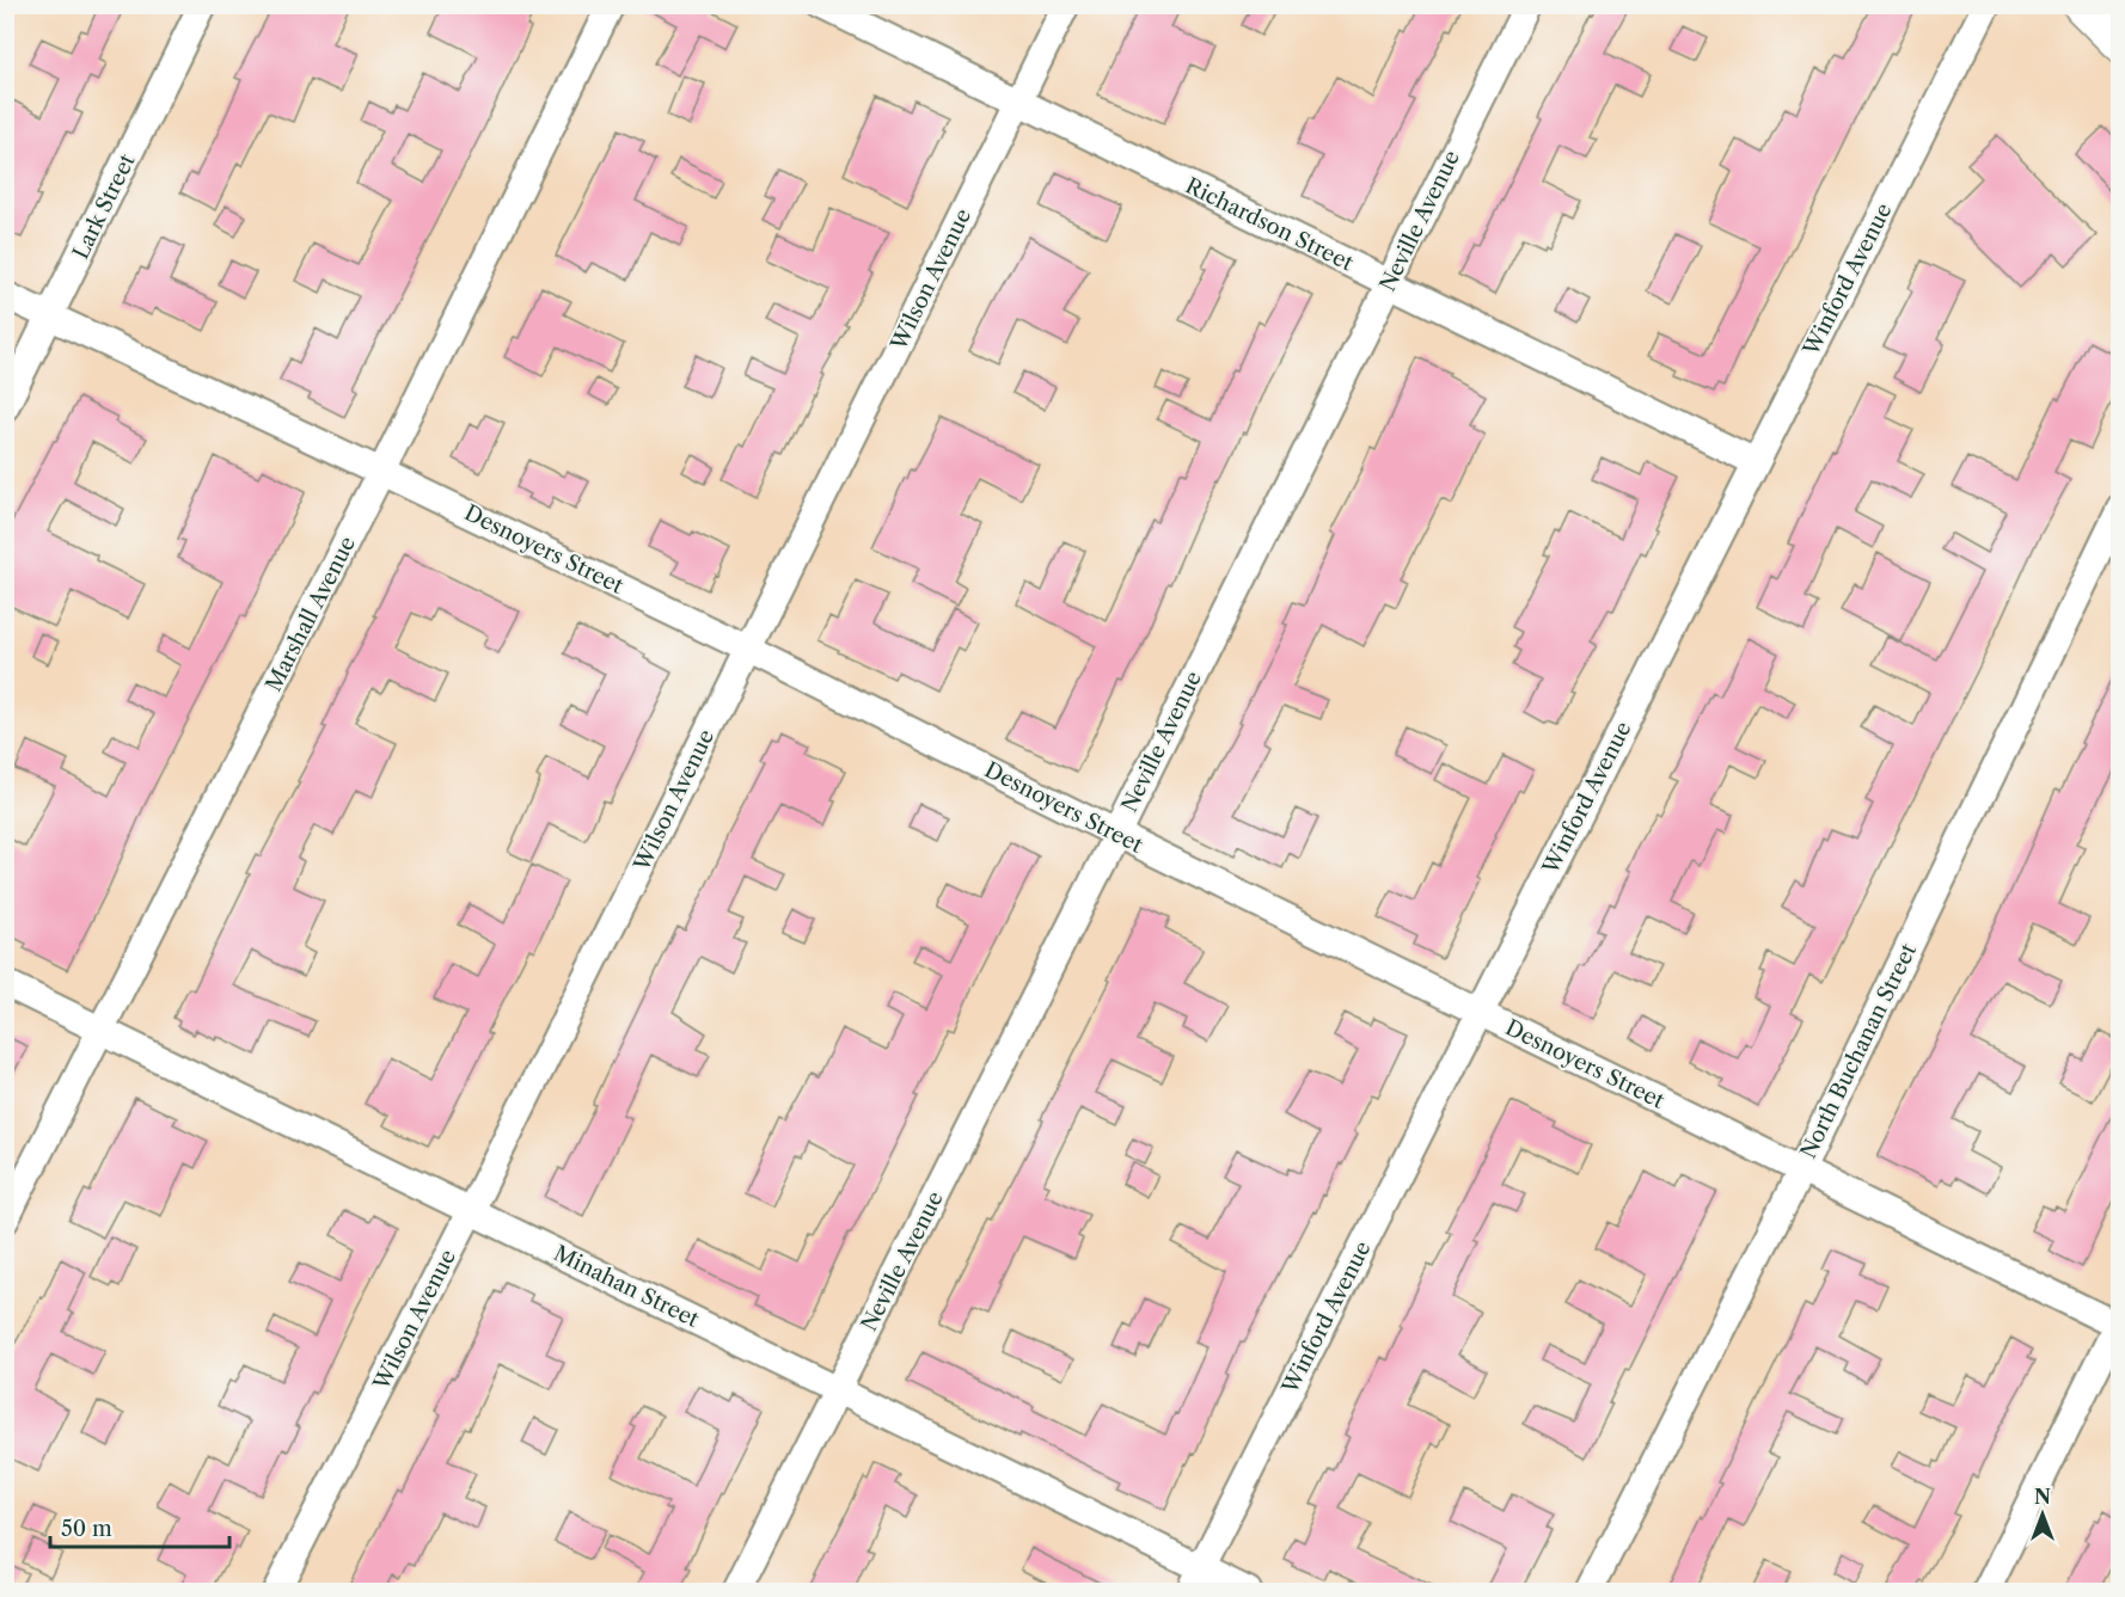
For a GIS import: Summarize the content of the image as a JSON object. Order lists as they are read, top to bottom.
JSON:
{
  "streets": {
    "street": [
      "Lark Street",
      "Neville Avenue",
      "Richardson Street",
      "Wilson Avenue",
      "Winford Avenue",
      "Desnoyers Street",
      "Marshall Avenue",
      "North Buchanan Street",
      "Minahan Street"
    ]
  },
  "crossings": [
    ["Lark Street", "Desnoyers Street"],
    ["Neville Avenue", "Richardson Street"],
    ["Neville Avenue", "Desnoyers Street"],
    ["Neville Avenue", "Minahan Street"],
    ["Richardson Street", "Wilson Avenue"],
    ["Richardson Street", "Winford Avenue"],
    ["Wilson Avenue", "Desnoyers Street"],
    ["Wilson Avenue", "Minahan Street"],
    ["Winford Avenue", "Desnoyers Street"],
    ["Winford Avenue", "Minahan Street"],
    ["Desnoyers Street", "Marshall Avenue"],
    ["Desnoyers Street", "North Buchanan Street"],
    ["Marshall Avenue", "Minahan Street"]
  ],
  "scale_bar": "50 m",
  "north": "top"
}
